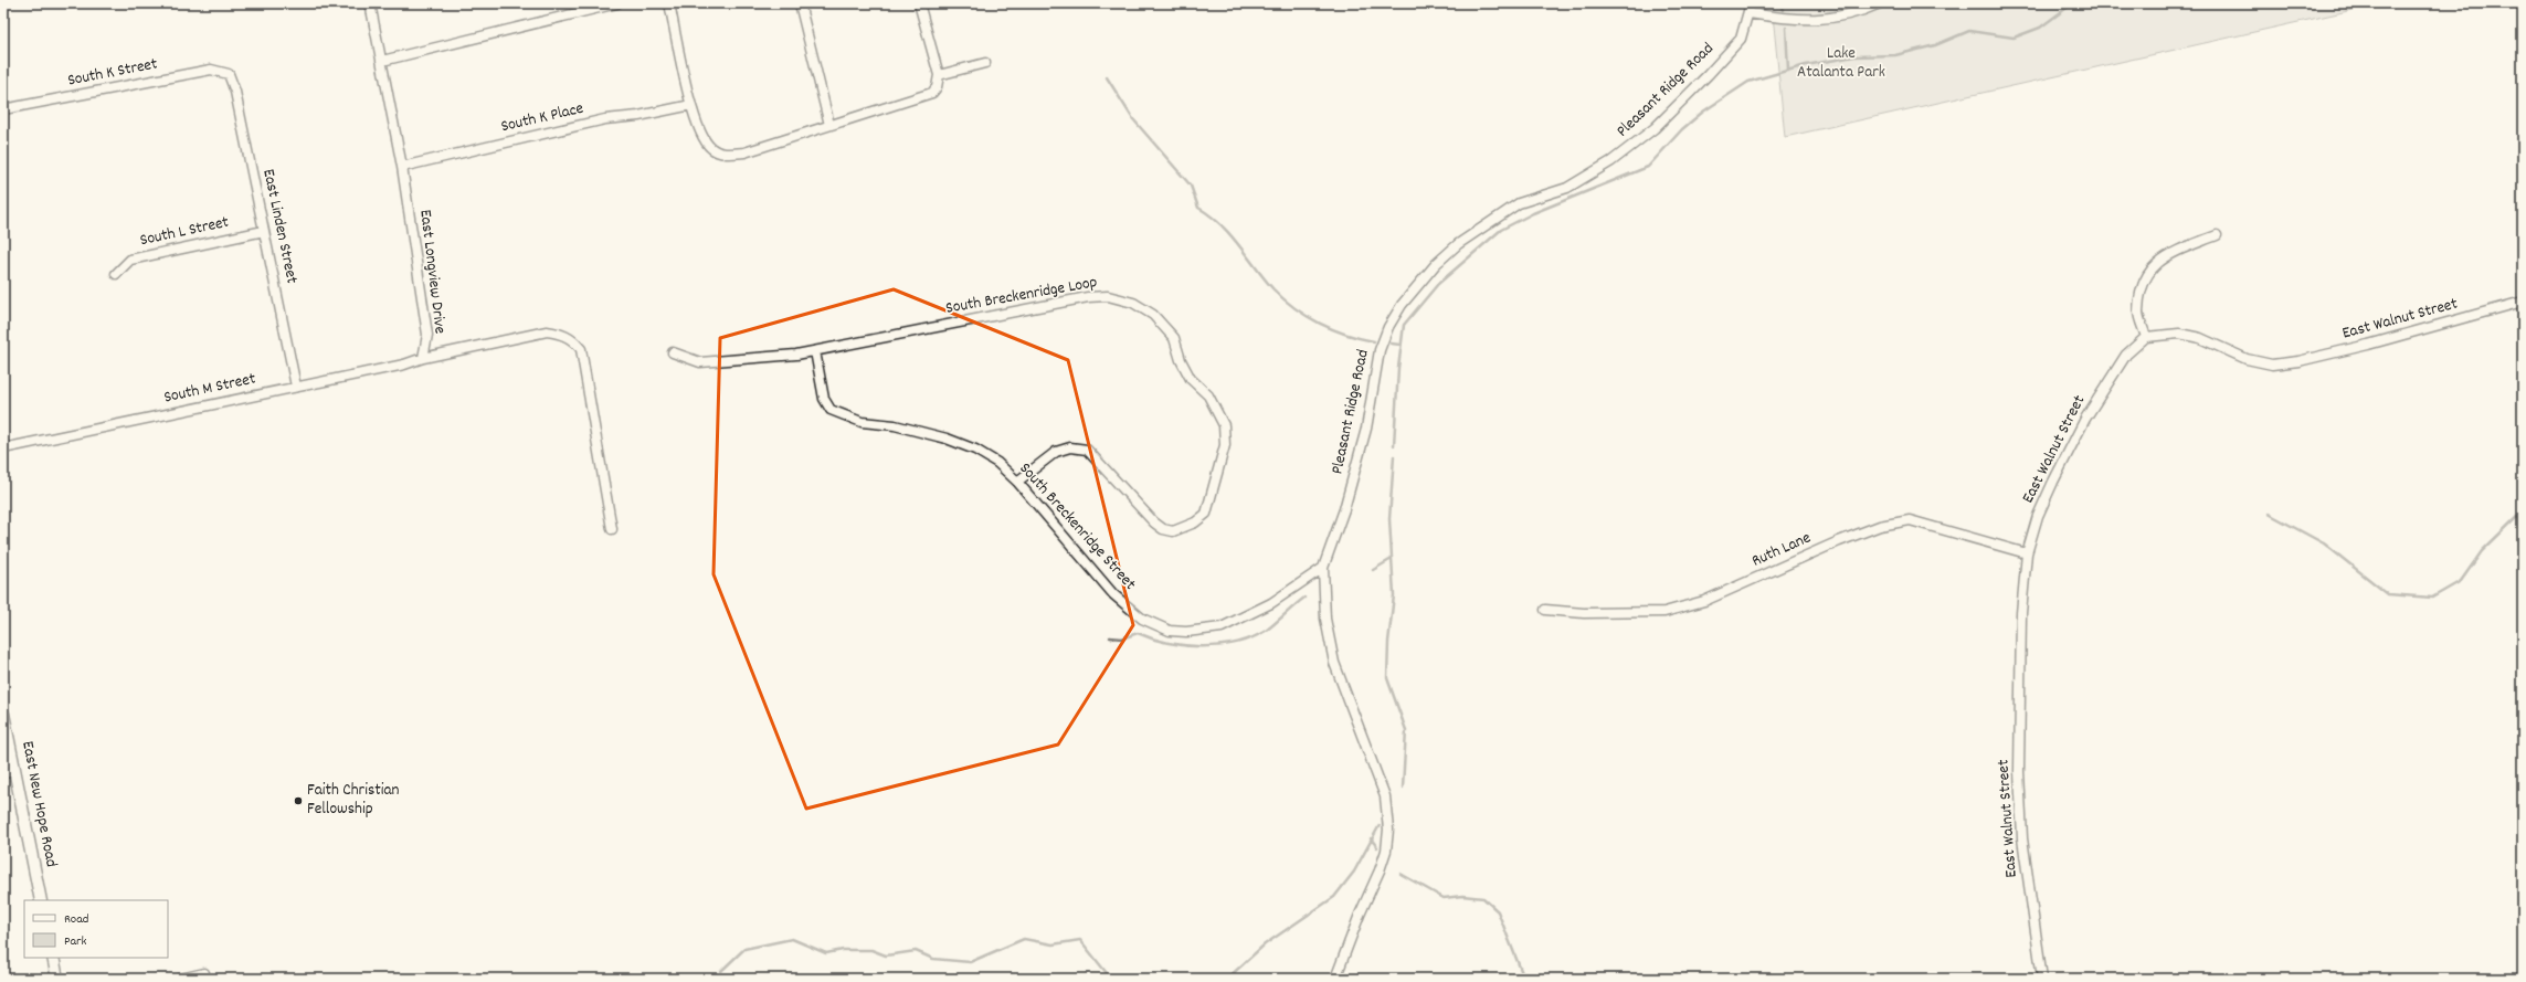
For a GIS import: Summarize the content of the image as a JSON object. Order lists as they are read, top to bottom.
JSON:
{
  "streets": {
    "street": [
      "South K Street",
      "Pleasant Ridge Road",
      "South K Place",
      "East Linden Street",
      "South L Street",
      "East Longview Drive",
      "South Breckenridge Loop",
      "East Walnut Street",
      "South M Street",
      "South Breckenridge Street",
      "Ruth Lane",
      "East New Hope Road"
    ]
  },
  "crossings": [
    ["South K Street", "East Linden Street"],
    ["Pleasant Ridge Road", "South Breckenridge Street"],
    ["South K Place", "East Longview Drive"],
    ["East Linden Street", "South L Street"],
    ["East Linden Street", "South M Street"],
    ["East Longview Drive", "South M Street"],
    ["South Breckenridge Loop", "South Breckenridge Street"],
    ["East Walnut Street", "Ruth Lane"]
  ],
  "parks": ["Lake Atalanta Park"],
  "places": ["Faith Christian Fellowship"],
  "legend": ["Road", "Park"]
}
